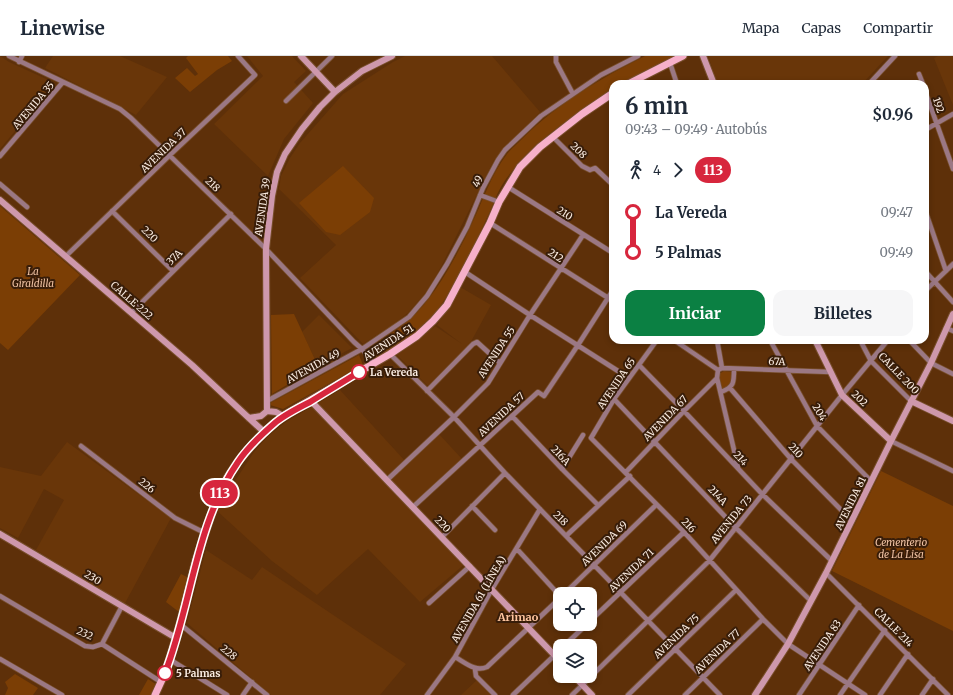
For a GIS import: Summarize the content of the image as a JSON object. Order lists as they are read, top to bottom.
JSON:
{
  "streets": {
    "main road": ["AVENIDA 51"],
    "street": [
      "AVENIDA 35",
      "192",
      "AVENIDA 37",
      "208",
      "49",
      "218",
      "AVENIDA 39",
      "210",
      "220",
      "212",
      "37A",
      "CALLE 222",
      "AVENIDA 55",
      "67A",
      "AVENIDA 49",
      "CALLE 200",
      "AVENIDA 65",
      "202",
      "204",
      "AVENIDA 57",
      "AVENIDA 67",
      "216A",
      "214",
      "226",
      "214A",
      "AVENIDA 81",
      "AVENIDA 73",
      "216",
      "AVENIDA 69",
      "AVENIDA 71",
      "230",
      "AVENIDA 61 (LÍNEA)",
      "CALLE 214",
      "232",
      "AVENIDA 75",
      "AVENIDA 83",
      "AVENIDA 77",
      "228"
    ]
  },
  "crossings": [
    ["AVENIDA 35", "218"],
    ["AVENIDA 37", "218"],
    ["AVENIDA 37", "220"],
    ["AVENIDA 37", "CALLE 222"],
    ["208", "AVENIDA 51"],
    ["49", "AVENIDA 49"],
    ["218", "AVENIDA 39"],
    ["218", "37A"],
    ["218", "AVENIDA 51"],
    ["218", "AVENIDA 55"],
    ["218", "AVENIDA 49"],
    ["218", "AVENIDA 57"],
    ["218", "AVENIDA 73"],
    ["218", "AVENIDA 69"],
    ["218", "AVENIDA 71"],
    ["218", "AVENIDA 61 (LÍNEA)"],
    ["218", "AVENIDA 75"],
    ["218", "AVENIDA 77"],
    ["AVENIDA 39", "AVENIDA 49"],
    ["210", "AVENIDA 51"],
    ["210", "AVENIDA 55"],
    ["210", "AVENIDA 81"],
    ["210", "AVENIDA 73"],
    ["220", "37A"],
    ["220", "AVENIDA 51"],
    ["220", "AVENIDA 55"],
    ["220", "AVENIDA 57"],
    ["220", "AVENIDA 61 (LÍNEA)"],
    ["212", "AVENIDA 51"],
    ["212", "AVENIDA 55"],
    ["212", "AVENIDA 57"],
    ["37A", "CALLE 222"],
    ["CALLE 222", "AVENIDA 51"],
    ["AVENIDA 51", "226"],
    ["AVENIDA 51", "230"],
    ["AVENIDA 51", "232"],
    ["AVENIDA 51", "228"],
    ["67A", "202"],
    ["67A", "204"],
    ["CALLE 200", "AVENIDA 81"],
    ["CALLE 200", "AVENIDA 73"],
    ["AVENIDA 65", "214"],
    ["AVENIDA 65", "214A"],
    ["AVENIDA 65", "216"],
    ["202", "AVENIDA 81"],
    ["202", "AVENIDA 73"],
    ["204", "AVENIDA 81"],
    ["204", "AVENIDA 73"],
    ["AVENIDA 57", "216A"],
    ["AVENIDA 67", "214"],
    ["AVENIDA 67", "214A"],
    ["AVENIDA 67", "216"],
    ["214", "AVENIDA 81"],
    ["214", "AVENIDA 73"],
    ["214A", "AVENIDA 81"],
    ["214A", "AVENIDA 73"],
    ["AVENIDA 81", "216"],
    ["AVENIDA 81", "CALLE 214"],
    ["AVENIDA 73", "216"],
    ["216", "AVENIDA 69"],
    ["216", "AVENIDA 71"],
    ["216", "AVENIDA 75"],
    ["216", "AVENIDA 83"],
    ["216", "AVENIDA 77"],
    ["CALLE 214", "AVENIDA 83"]
  ],
  "districts": ["Arimao"],
  "parks": ["La Giraldilla", "Cementerio de La Lisa"],
  "places": ["La Vereda", "5 Palmas"],
  "lines": ["bus line 113"],
  "page": {
    "header": "Linewise",
    "nav": ["Mapa", "Capas", "Compartir"],
    "on_map": "113",
    "heading": ["6 min", "09:43 – 09:49 · Autobús", "$0.96"],
    "legs": ["4", "113"],
    "list": [
      {
        "name": "La Vereda",
        "value": "09:47"
      },
      {
        "name": "5 Palmas",
        "value": "09:49"
      }
    ],
    "buttons": ["Iniciar", "Billetes"]
  }
}
